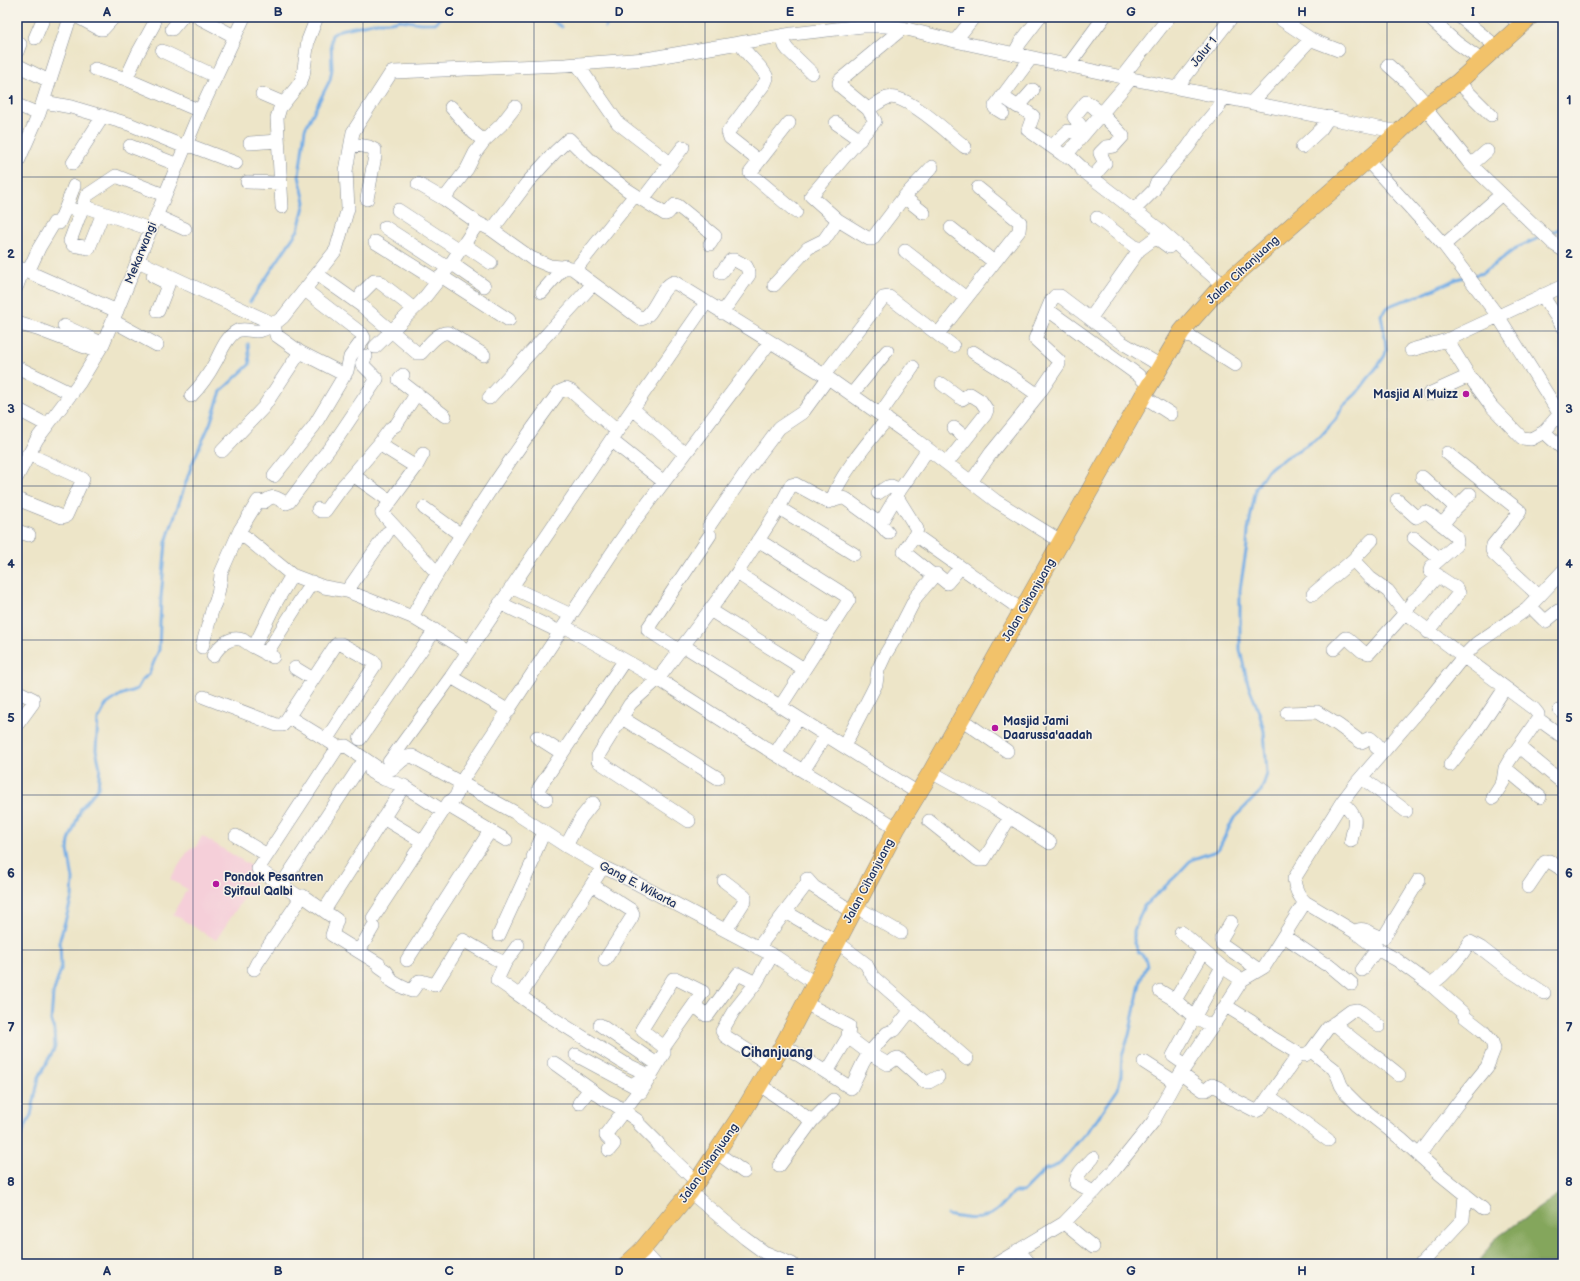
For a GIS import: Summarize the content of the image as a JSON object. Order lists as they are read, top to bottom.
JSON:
{
  "streets": {
    "main road": ["Jalan Cihanjuang"],
    "street": ["Jalur 1", "Mekarwangi", "Gang E. Wikarta"]
  },
  "crossings": [
    ["Jalan Cihanjuang", "Gang E. Wikarta"]
  ],
  "districts": ["Cihanjuang"],
  "places": ["Masjid Al Muizz", "Masjid Jami Daarussa'aadah", "Pondok Pesantren Syifaul Qalbi"],
  "grid": {
    "columns": [
      "A",
      "B",
      "C",
      "D",
      "E",
      "F",
      "G",
      "H",
      "I"
    ],
    "rows": [
      "1",
      "2",
      "3",
      "4",
      "5",
      "6",
      "7",
      "8"
    ]
  }
}
